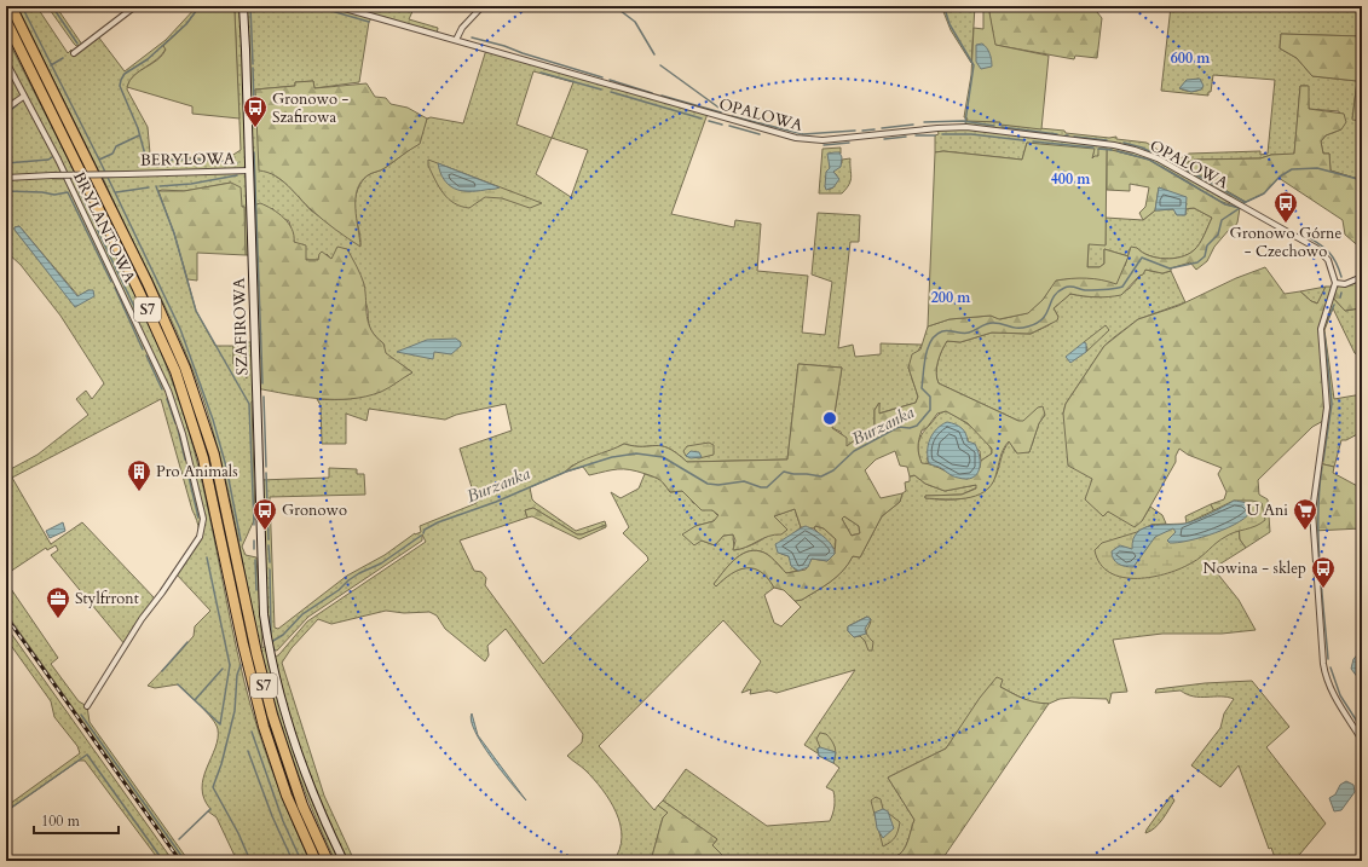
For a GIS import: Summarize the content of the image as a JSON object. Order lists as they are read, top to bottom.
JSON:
{
  "streets": {
    "highway": ["S7"],
    "street": [
      "OPALOWA",
      "BERYLOWA",
      "BRYLANTOWA",
      "SZAFIROWA"
    ]
  },
  "crossings": [
    ["BERYLOWA", "SZAFIROWA"]
  ],
  "water": ["Burzanka"],
  "places": {
    "bus stop": [
      "Gronowo - Szafirowa",
      "Gronowo Górne - Czechowo",
      "Gronowo",
      "Nowina - sklep"
    ],
    "building": ["Pro Animals"],
    "supermarket": ["U Ani"],
    "office": ["Stylfrront"]
  },
  "scale_bar": "100 m",
  "rings": ["600 m", "400 m", "200 m"]
}
